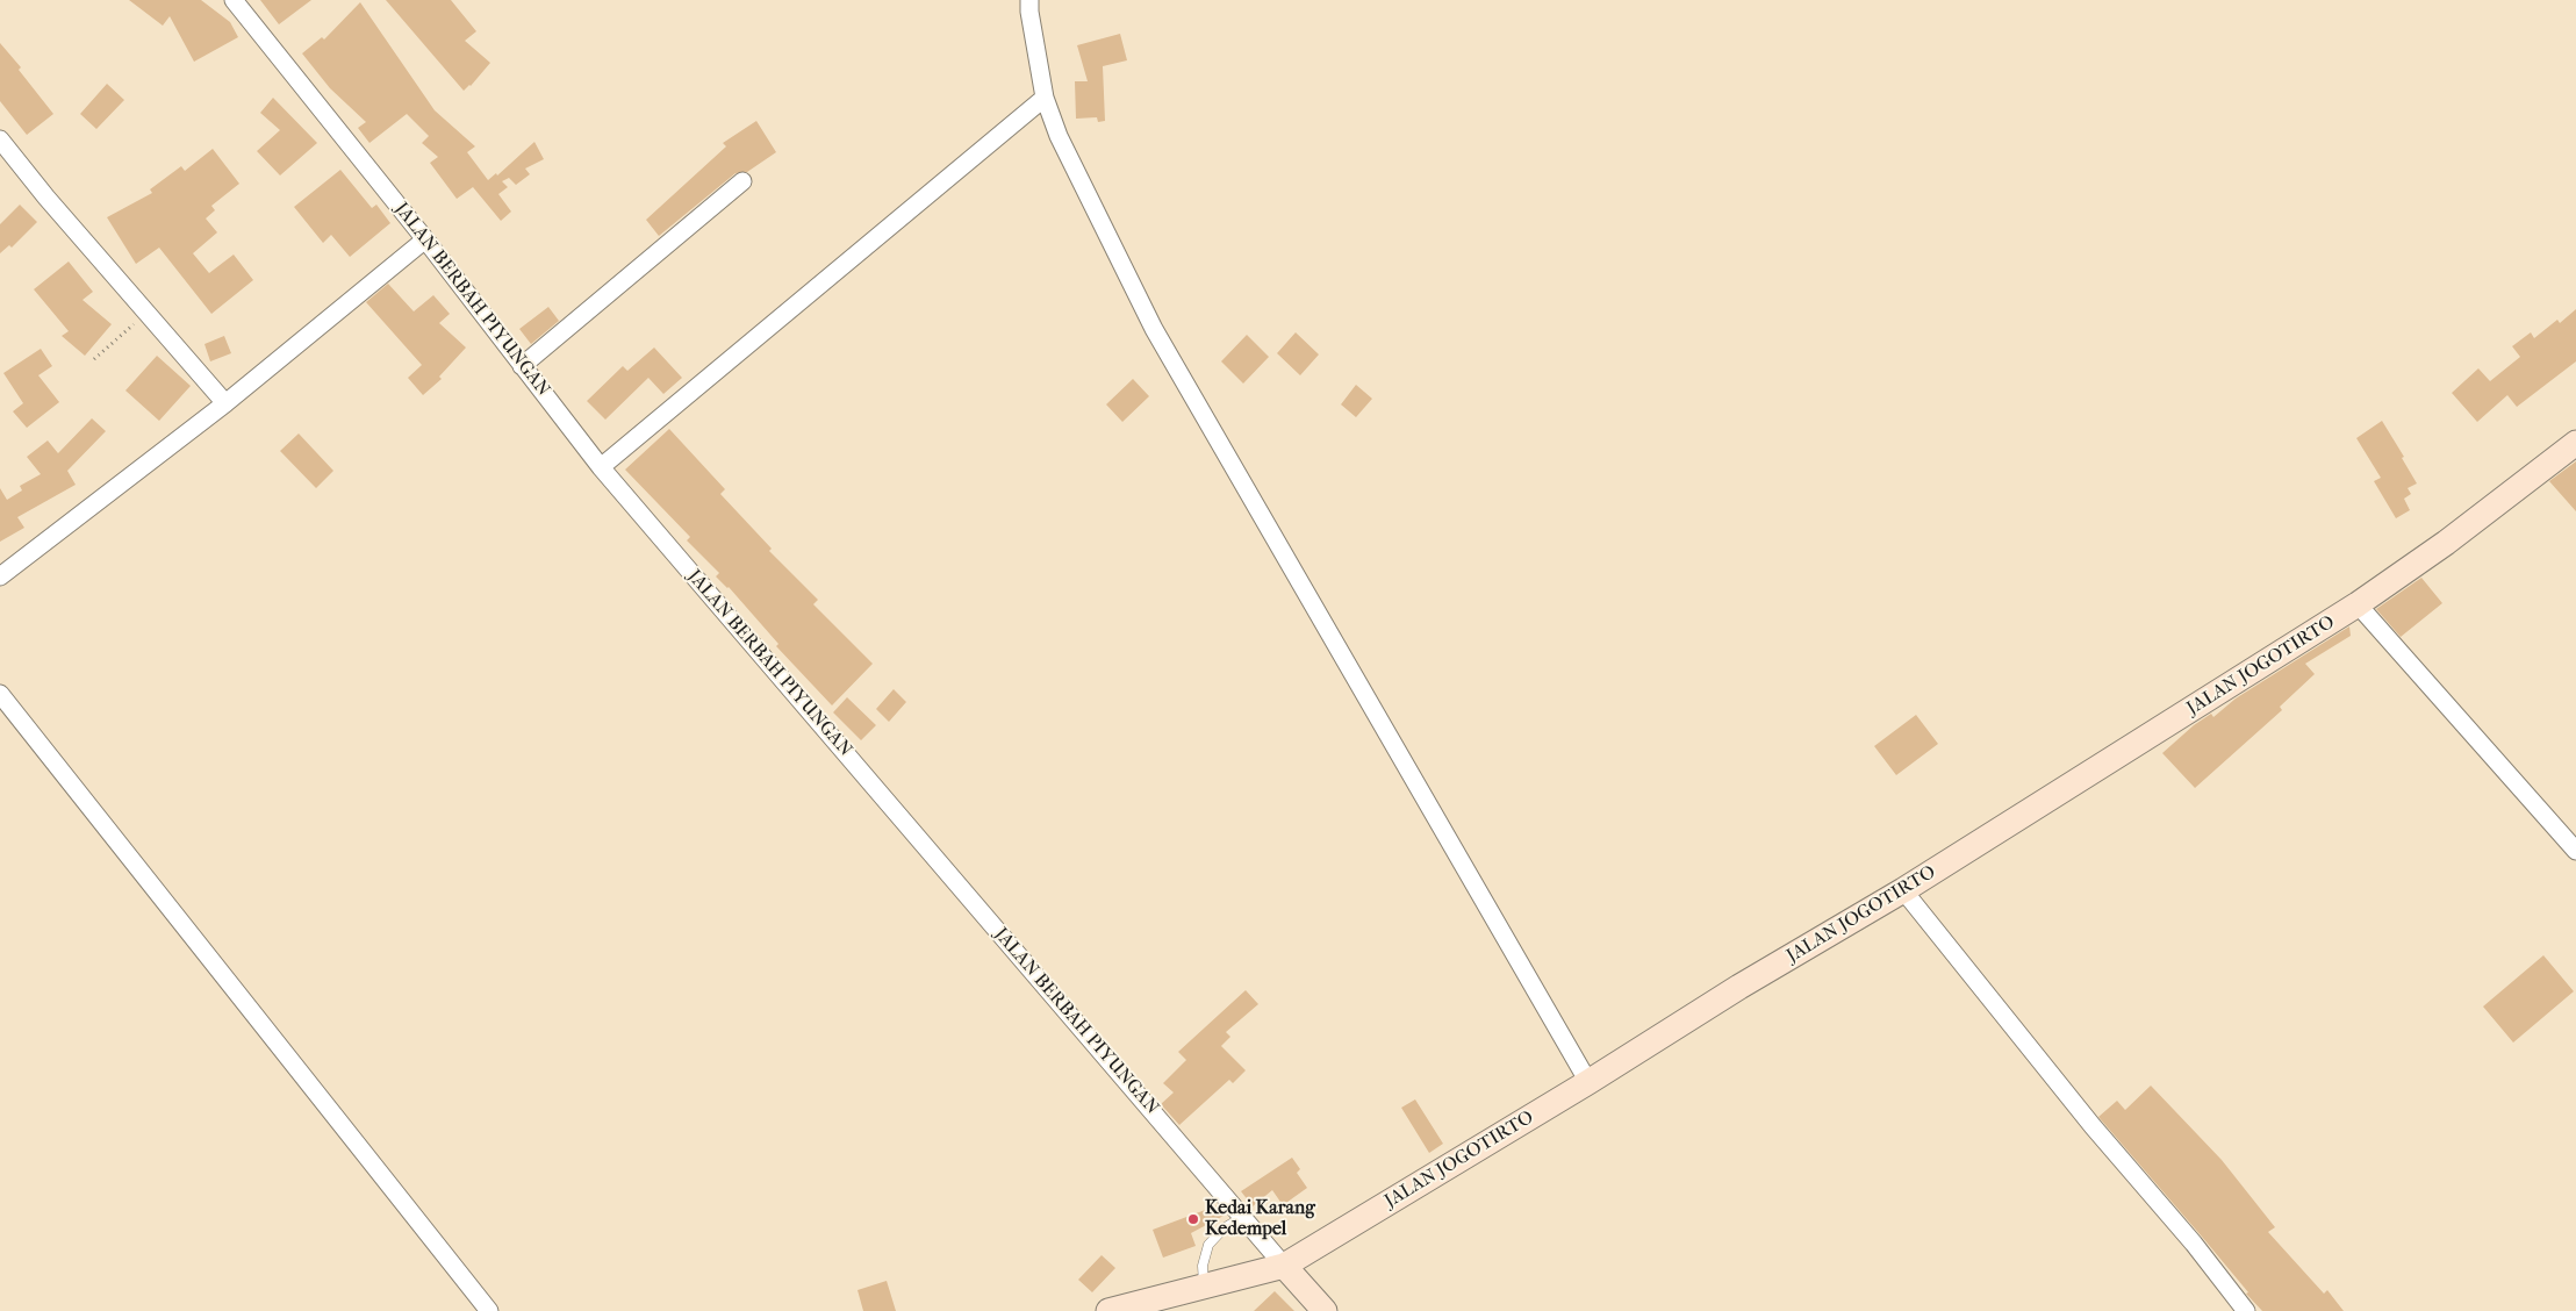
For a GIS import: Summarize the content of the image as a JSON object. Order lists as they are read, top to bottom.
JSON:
{
  "streets": {
    "street": ["JALAN BERBAH PIYUNGAN", "JALAN JOGOTIRTO"]
  },
  "crossings": [
    ["JALAN BERBAH PIYUNGAN", "JALAN JOGOTIRTO"]
  ],
  "places": ["Kedai Karang Kedempel"]
}
